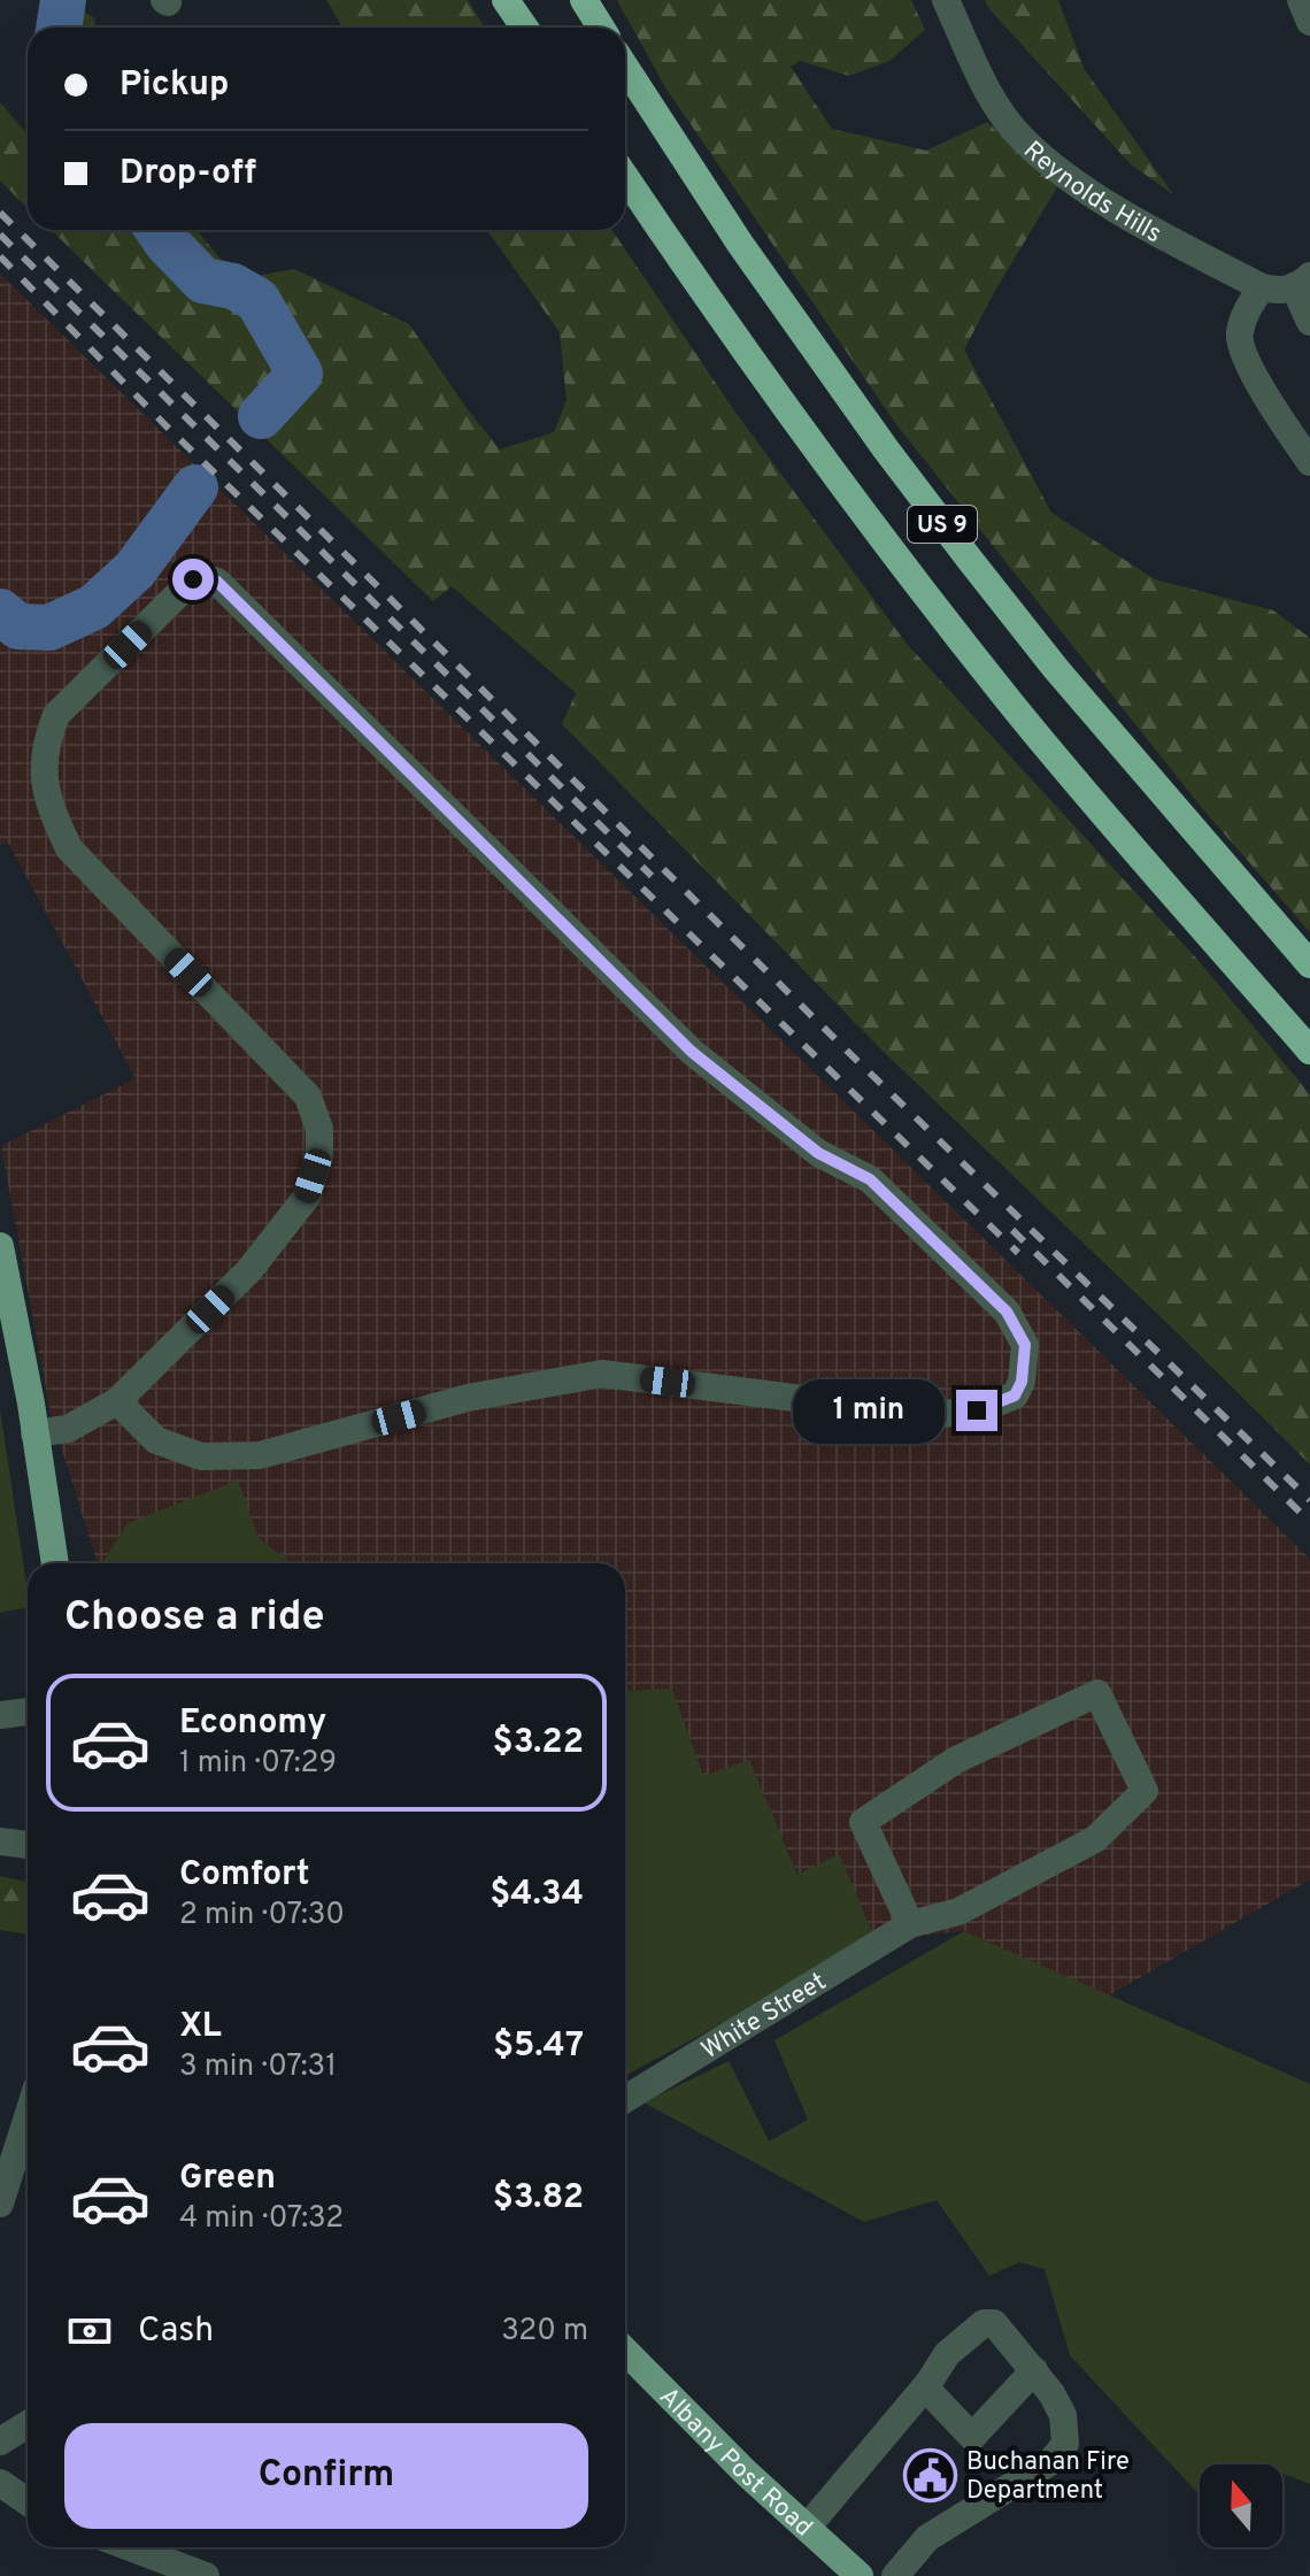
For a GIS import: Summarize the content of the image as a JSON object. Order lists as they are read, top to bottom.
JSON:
{
  "streets": {
    "highway": ["US 9"],
    "main road": ["Albany Post Road"],
    "street": ["Reynolds Hills", "White Street"]
  },
  "places": {
    "public building": ["Buchanan Fire Department"]
  },
  "north": "top",
  "page": {
    "banner": ["Pickup", "Drop-off"],
    "bubble": "1 min",
    "heading": "Choose a ride",
    "list": [
      {
        "name": "Economy",
        "note": "1 min · 07:29",
        "value": "$3.22"
      },
      {
        "name": "Comfort",
        "note": "2 min · 07:30",
        "value": "$4.34"
      },
      {
        "name": "XL",
        "note": "3 min · 07:31",
        "value": "$5.47"
      },
      {
        "name": "Green",
        "note": "4 min · 07:32",
        "value": "$3.82"
      }
    ],
    "pay": ["Cash", "320 m"],
    "buttons": "Confirm"
  }
}
